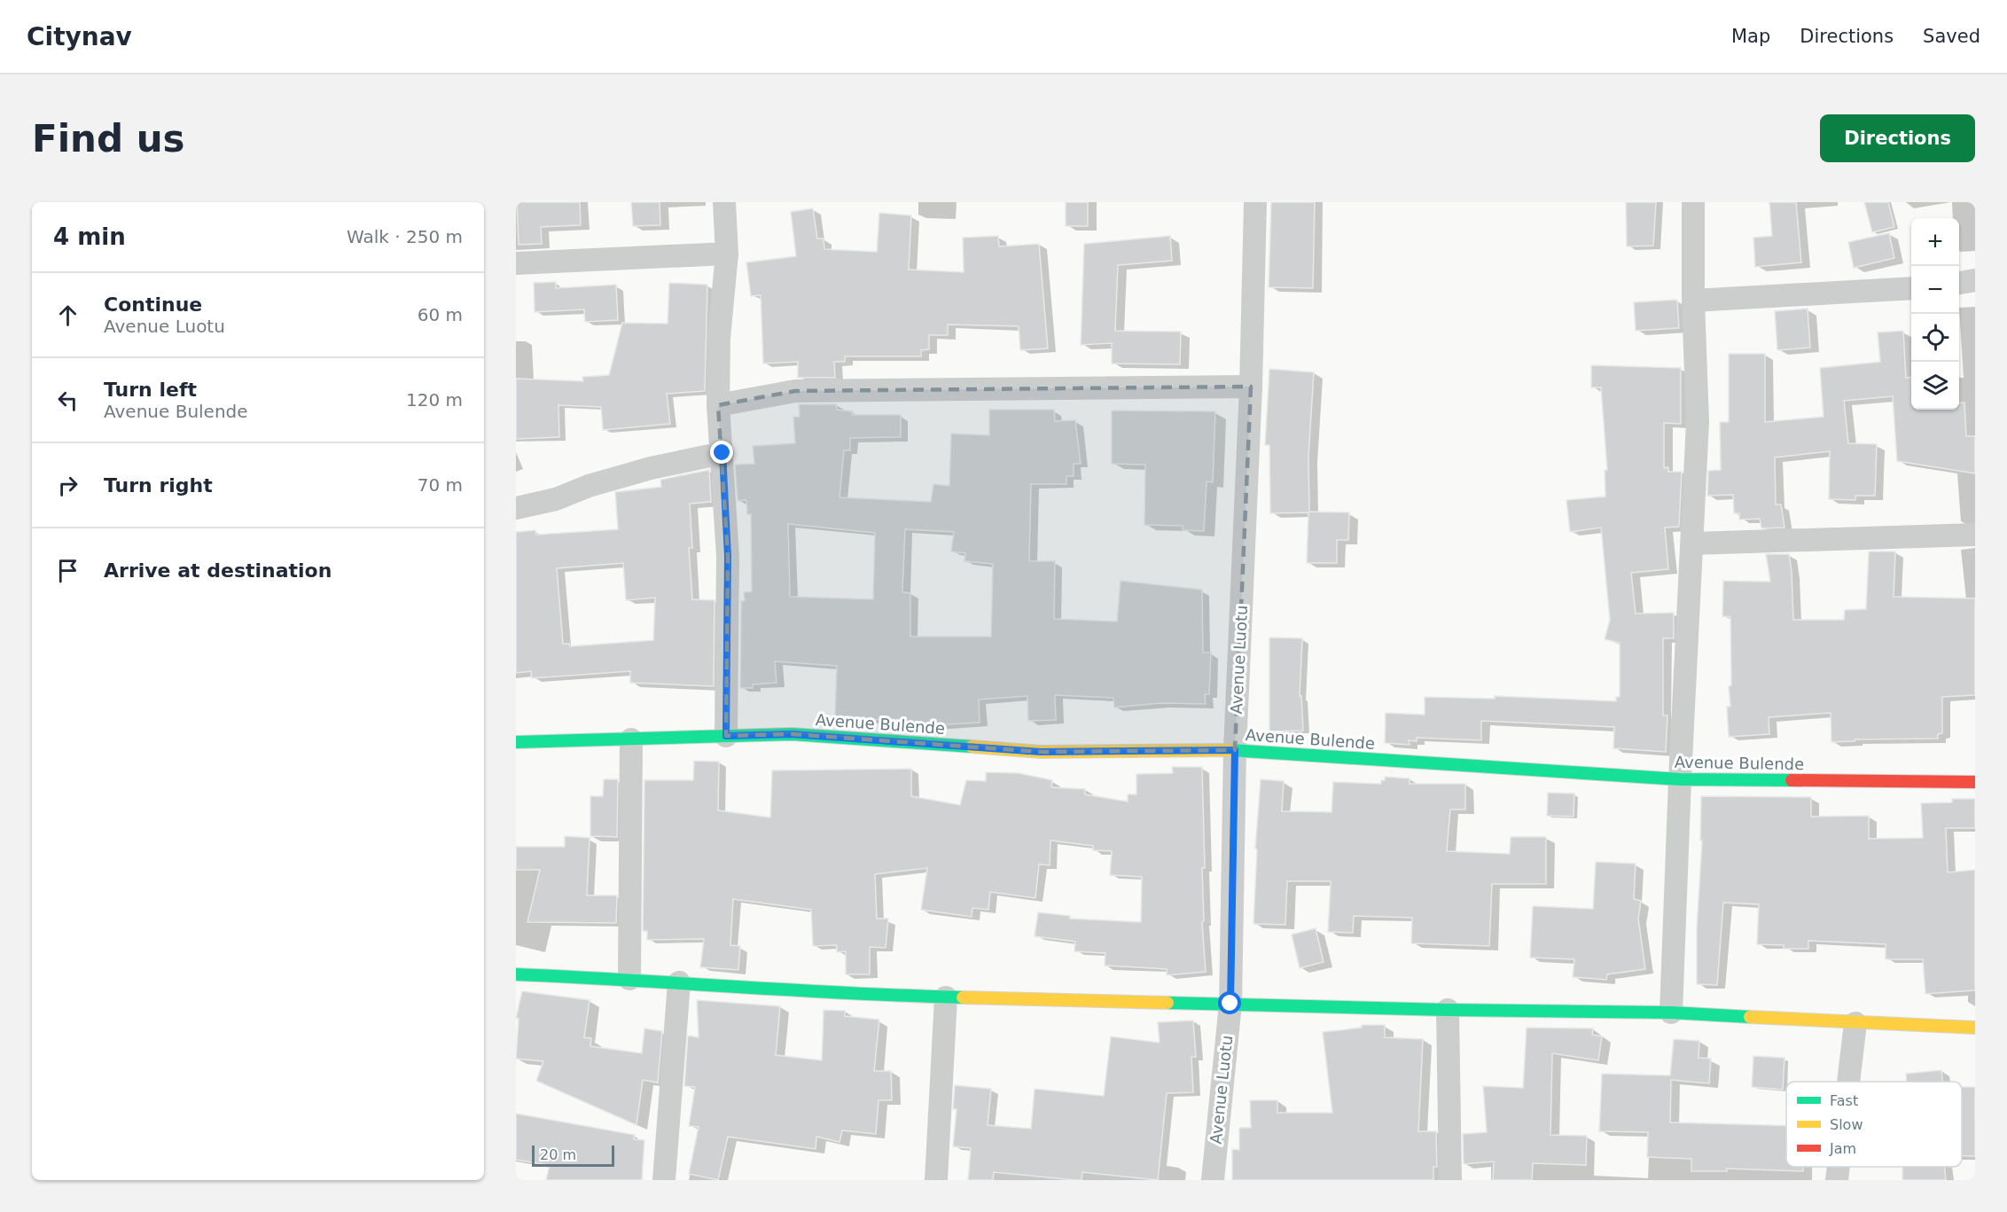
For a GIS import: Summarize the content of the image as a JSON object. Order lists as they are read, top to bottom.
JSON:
{
  "streets": {
    "street": ["Avenue Luotu", "Avenue Bulende"]
  },
  "crossings": [
    ["Avenue Luotu", "Avenue Bulende"]
  ],
  "legend": ["Fast", "Slow", "Jam"],
  "scale_bar": "20 m",
  "page": {
    "header": "Citynav",
    "nav": ["Map", "Directions", "Saved"],
    "buttons": "Directions",
    "title": "Find us",
    "heading": ["4 min", "Walk · 250 m"],
    "map_buttons": ["+", "−"],
    "list": [
      ["Continue", "Avenue Luotu", "60 m"],
      ["Turn left", "Avenue Bulende", "120 m"],
      ["Turn right", "70 m"],
      "Arrive at destination"
    ],
    "scale": "20 m"
  }
}
